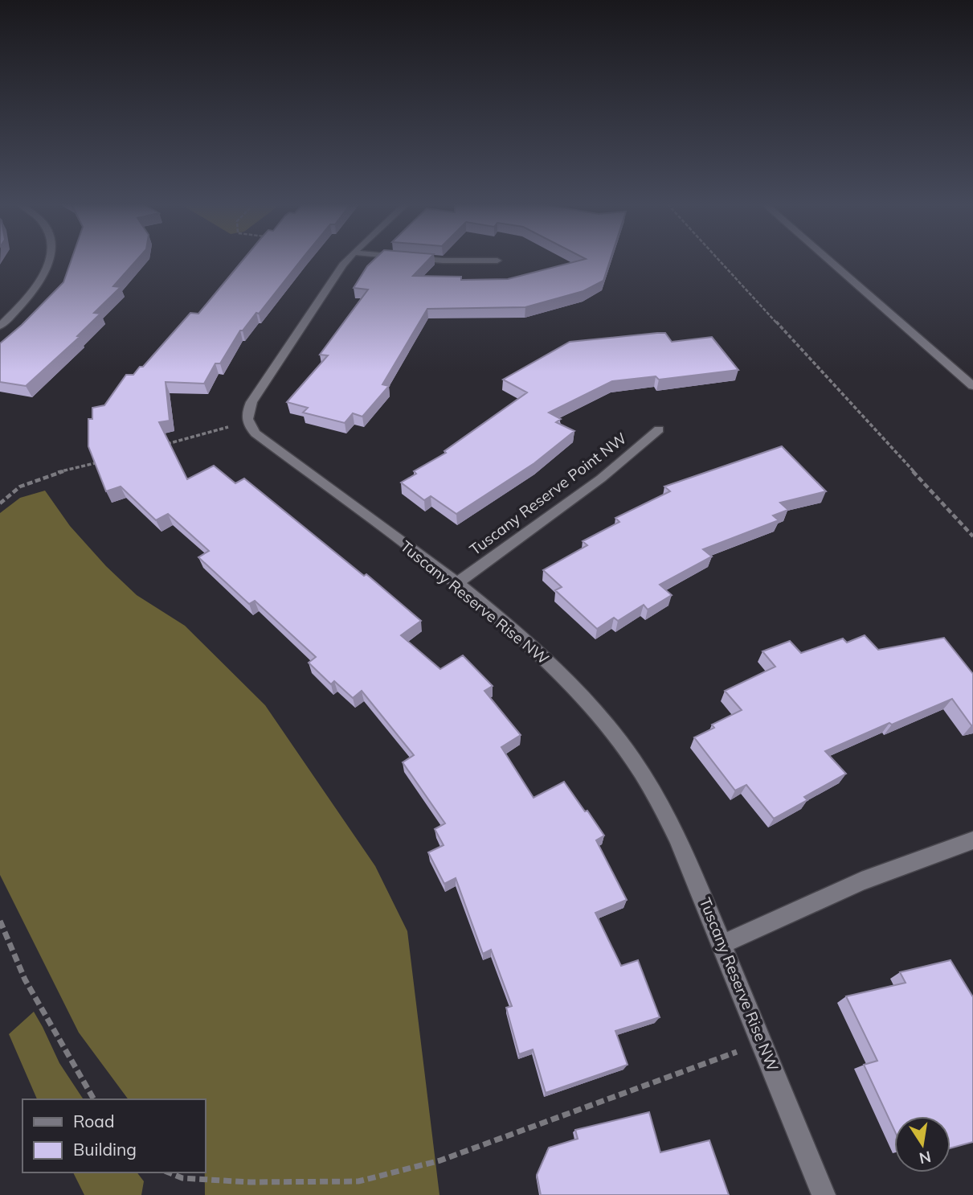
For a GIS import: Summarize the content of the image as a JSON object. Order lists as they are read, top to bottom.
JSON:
{
  "streets": {
    "street": ["Tuscany Reserve Point NW", "Tuscany Reserve Rise NW"]
  },
  "crossings": [
    ["Tuscany Reserve Point NW", "Tuscany Reserve Rise NW"]
  ],
  "legend": ["Road", "Building"],
  "north": "bottom"
}
